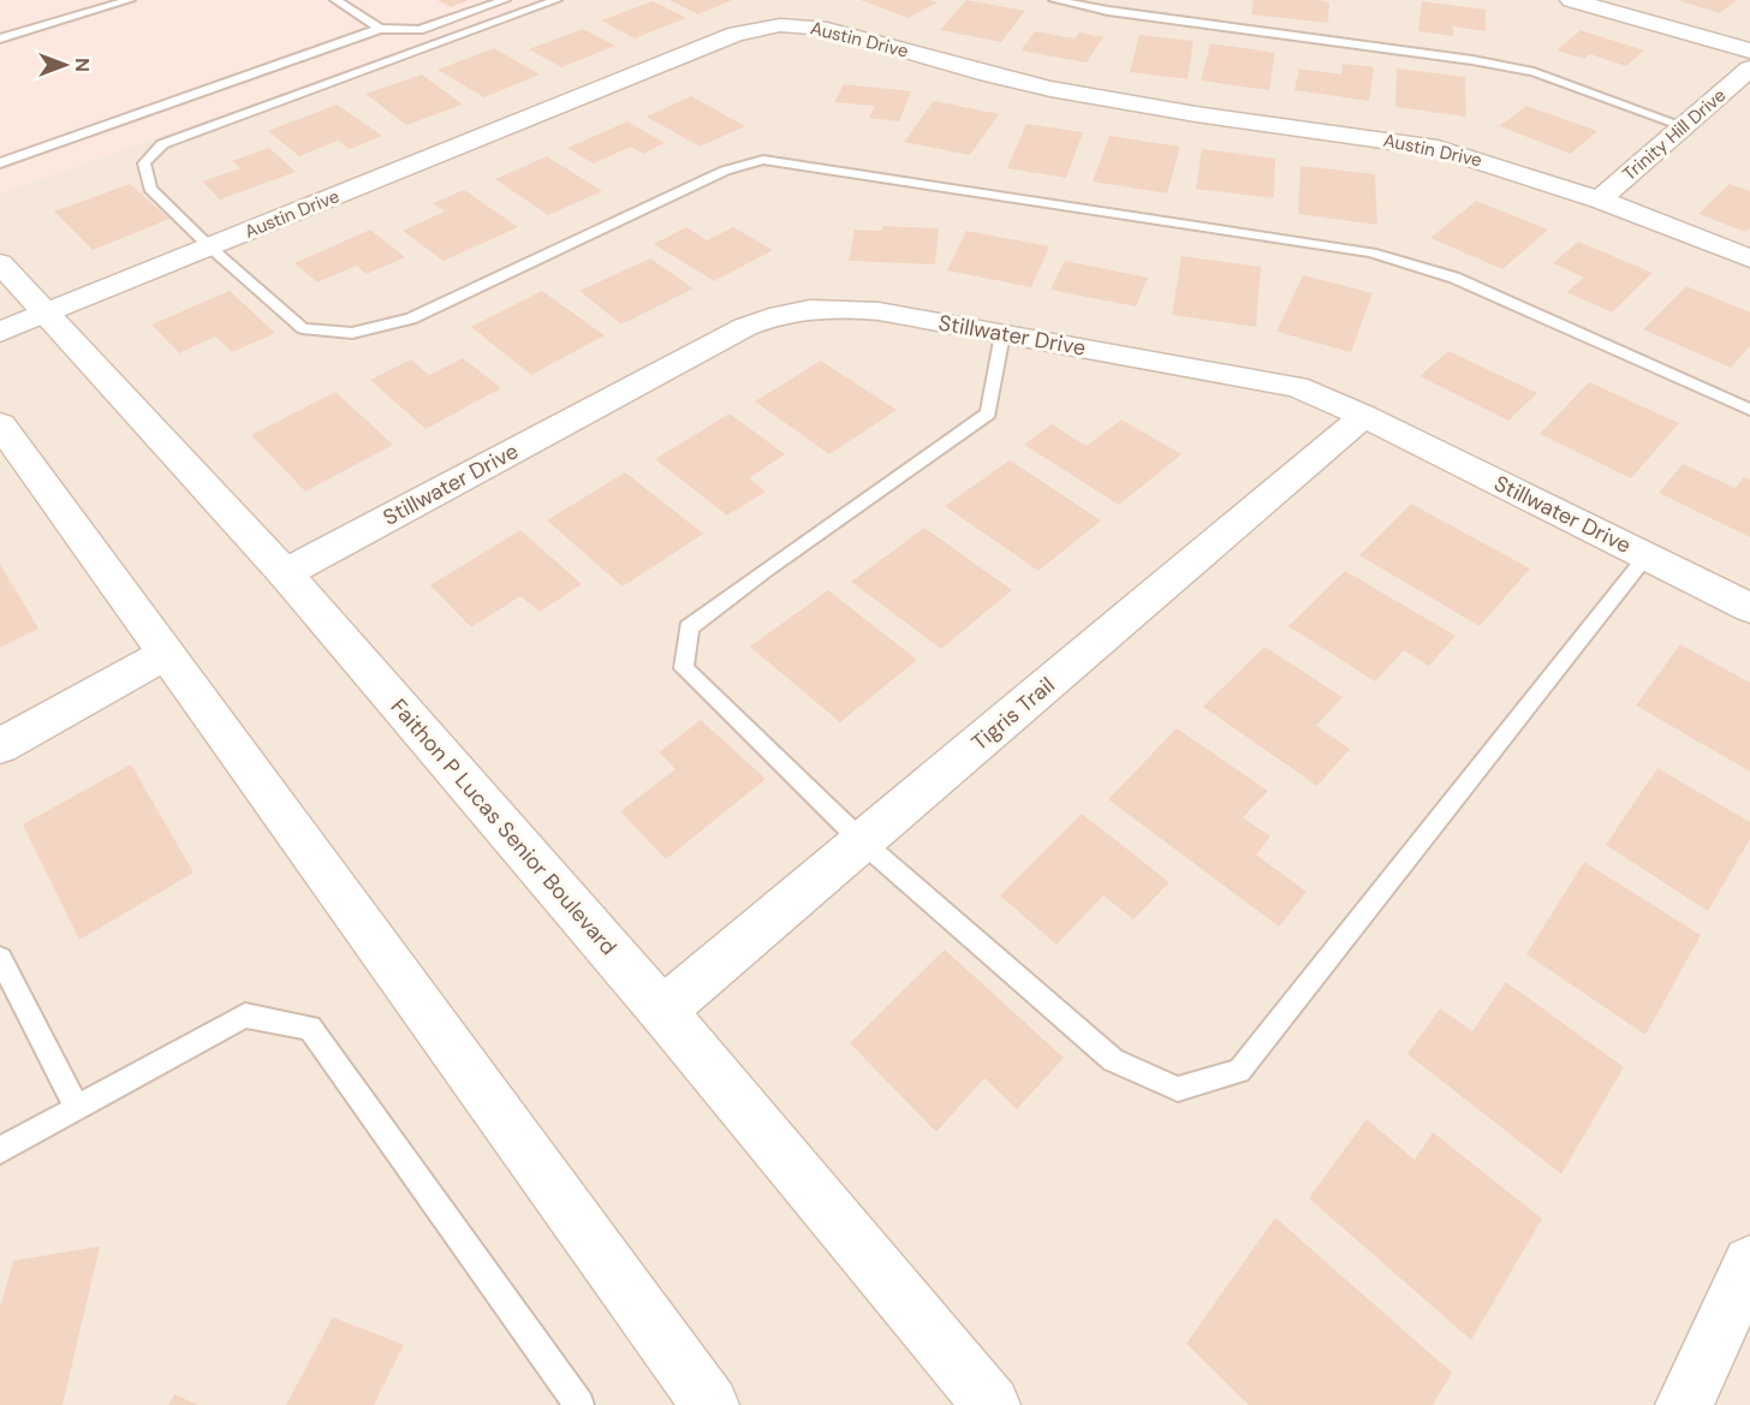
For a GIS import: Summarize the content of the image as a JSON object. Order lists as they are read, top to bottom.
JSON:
{
  "streets": {
    "street": [
      "Austin Drive",
      "Trinity Hill Drive",
      "Stillwater Drive",
      "Tigris Trail",
      "Faithon P Lucas Senior Boulevard"
    ]
  },
  "crossings": [
    ["Austin Drive", "Trinity Hill Drive"],
    ["Austin Drive", "Faithon P Lucas Senior Boulevard"],
    ["Stillwater Drive", "Tigris Trail"],
    ["Stillwater Drive", "Faithon P Lucas Senior Boulevard"],
    ["Tigris Trail", "Faithon P Lucas Senior Boulevard"]
  ],
  "north": "right"
}
